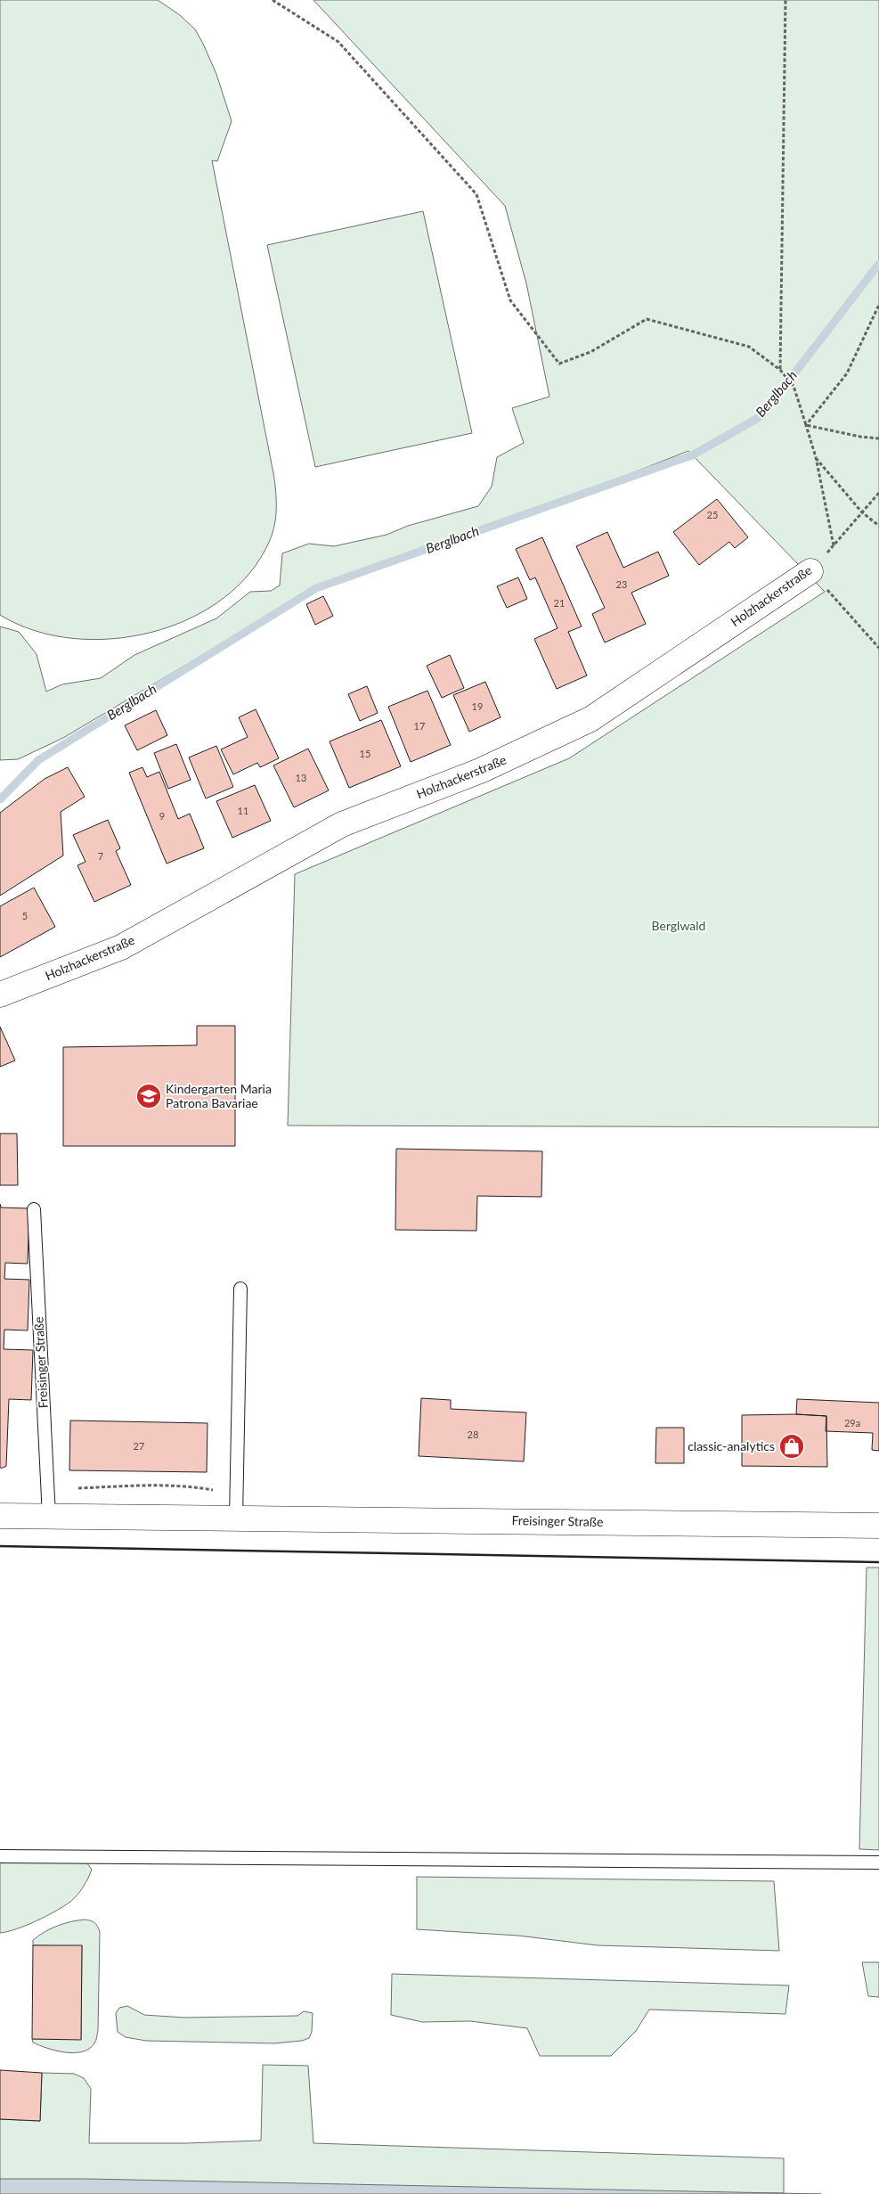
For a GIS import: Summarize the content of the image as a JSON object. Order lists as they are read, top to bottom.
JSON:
{
  "streets": {
    "street": ["Holzhackerstraße", "Freisinger Straße"]
  },
  "water": ["Berglbach"],
  "parks": ["Berglwald"],
  "places": {
    "school or university": ["Kindergarten Maria Patrona Bavariae"],
    "shop": ["classic-analytics"]
  },
  "house_numbers": [
    "25",
    "23",
    "21",
    "19",
    "17",
    "15",
    "13",
    "11",
    "9",
    "7",
    "5",
    "29a",
    "28",
    "27"
  ]
}
